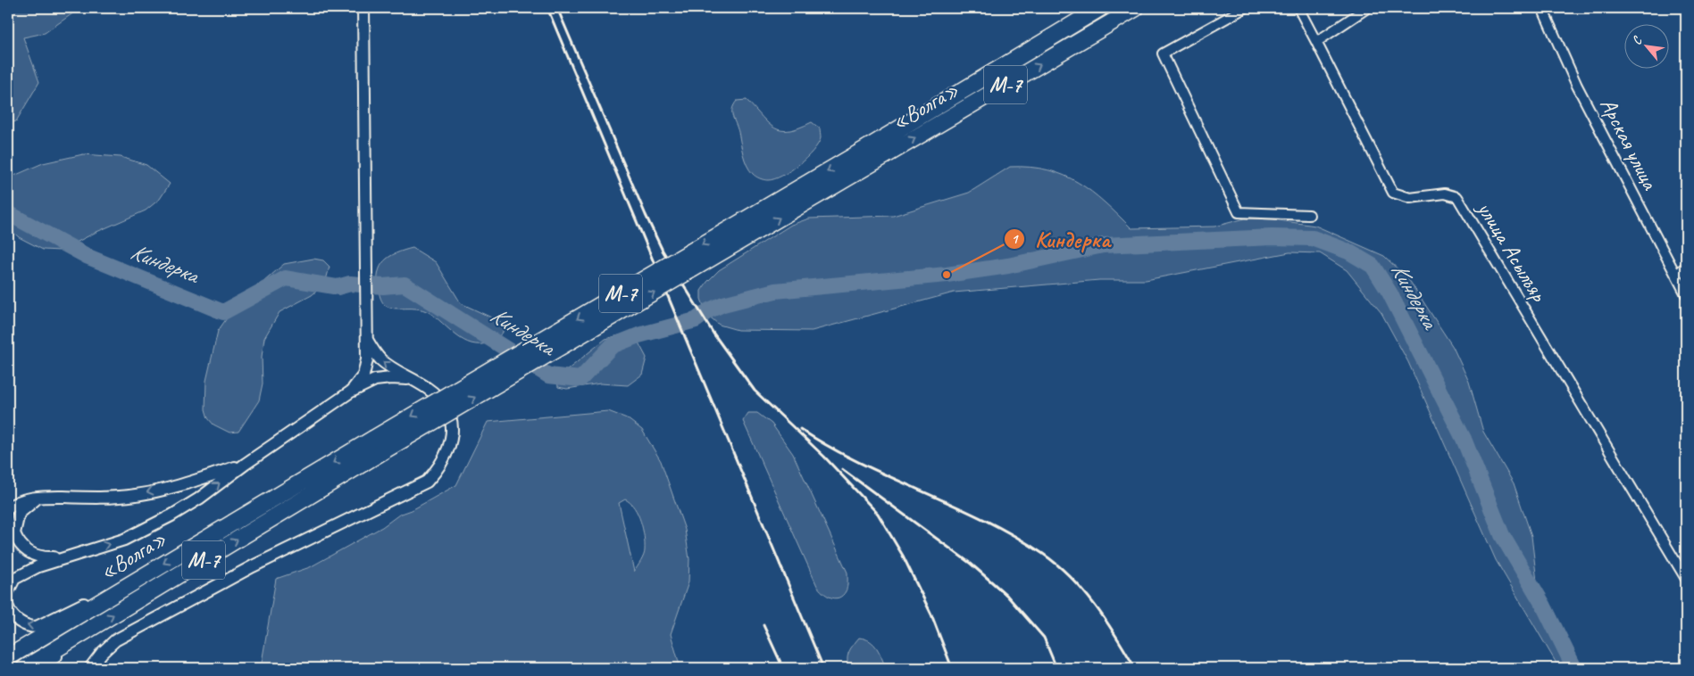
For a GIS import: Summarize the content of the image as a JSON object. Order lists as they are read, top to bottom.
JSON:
{
  "streets": {
    "highway": ["М-7", "«Волга»"],
    "street": ["Арская улица", "улица Асылъяр"]
  },
  "crossings": [
    ["М-7", "«Волга»"]
  ],
  "water": ["Киндерка"],
  "places": ["Киндерка"],
  "north": "top left"
}
